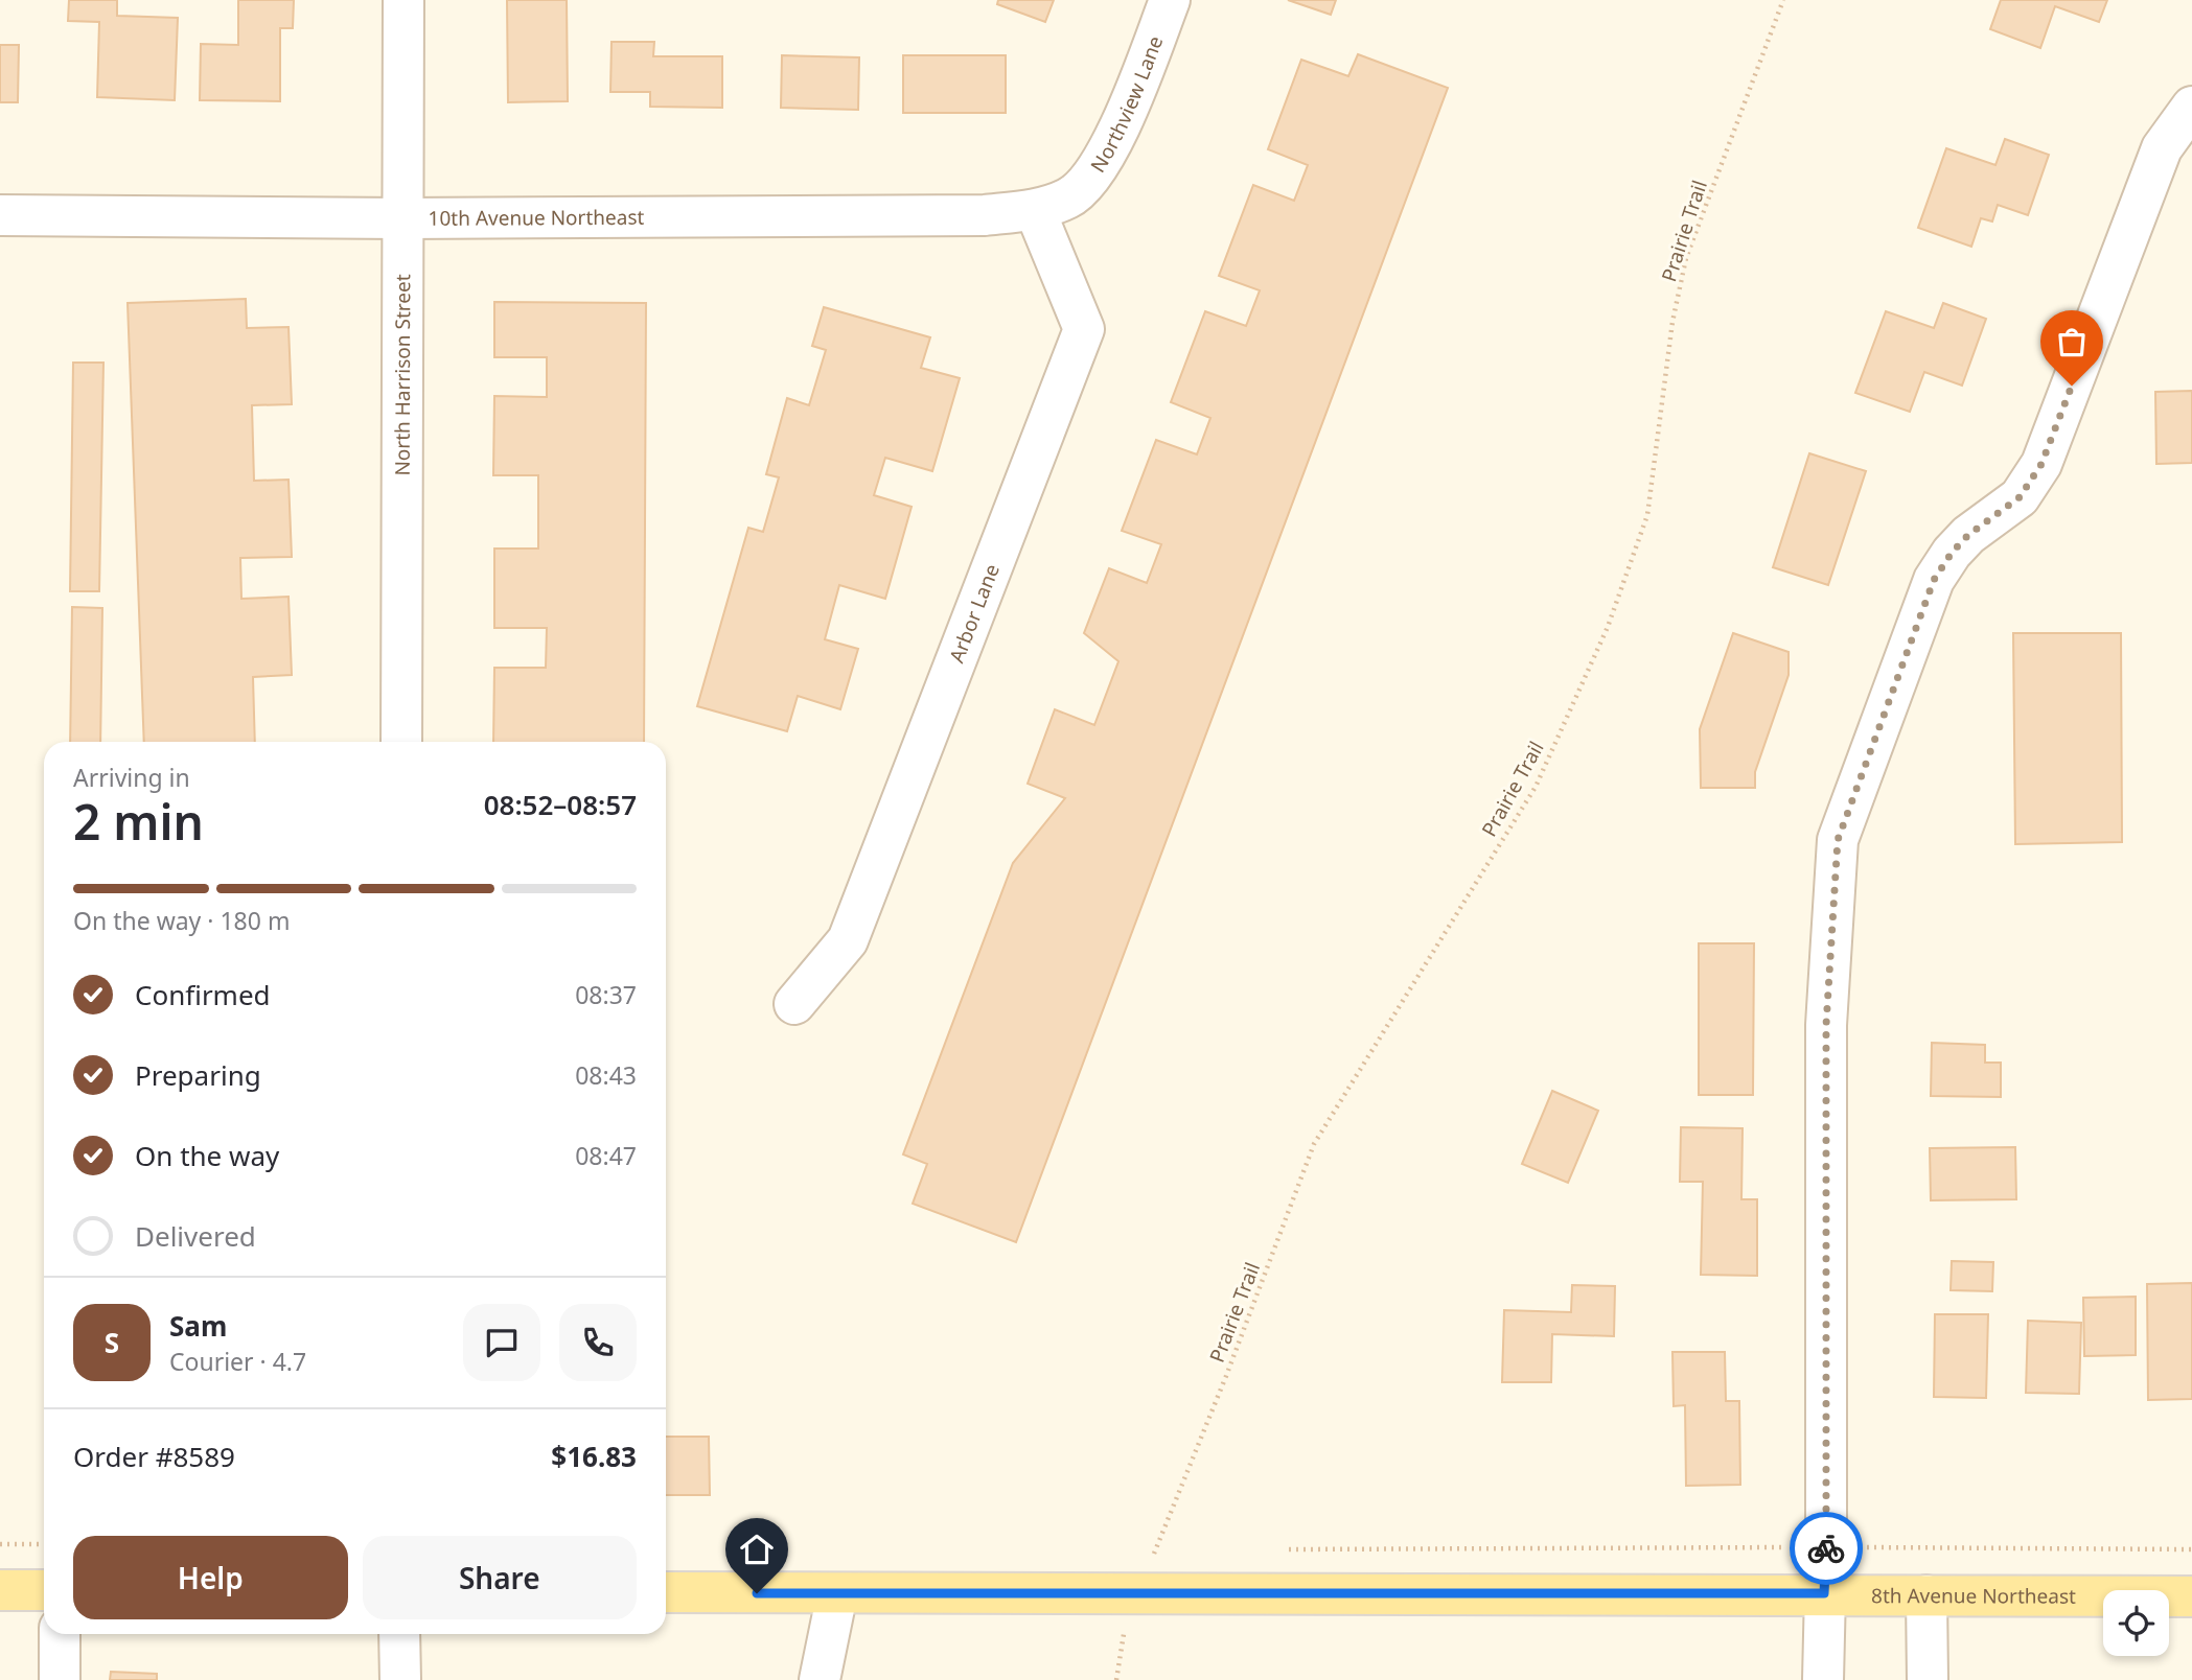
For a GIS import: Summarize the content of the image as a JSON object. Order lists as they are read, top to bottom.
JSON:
{
  "streets": {
    "main road": ["8th Avenue Northeast"],
    "street": [
      "Northview Lane",
      "10th Avenue Northeast",
      "North Harrison Street",
      "Arbor Lane"
    ],
    "path": ["Prairie Trail"]
  },
  "crossings": [
    ["Northview Lane", "10th Avenue Northeast"],
    ["Northview Lane", "Arbor Lane"],
    ["10th Avenue Northeast", "North Harrison Street"],
    ["10th Avenue Northeast", "Arbor Lane"]
  ],
  "page": {
    "heading": ["2 min", "Arriving in", "08:52–08:57"],
    "panel": [
      "Sam",
      "Courier · 4.7",
      "Order #8589",
      "$16.83"
    ],
    "bar": "On the way · 180 m",
    "list": [
      ["Confirmed", "08:37"],
      ["Preparing", "08:43"],
      ["On the way", "08:47"],
      "Delivered"
    ],
    "round": "S",
    "buttons": ["Help", "Share"]
  }
}
